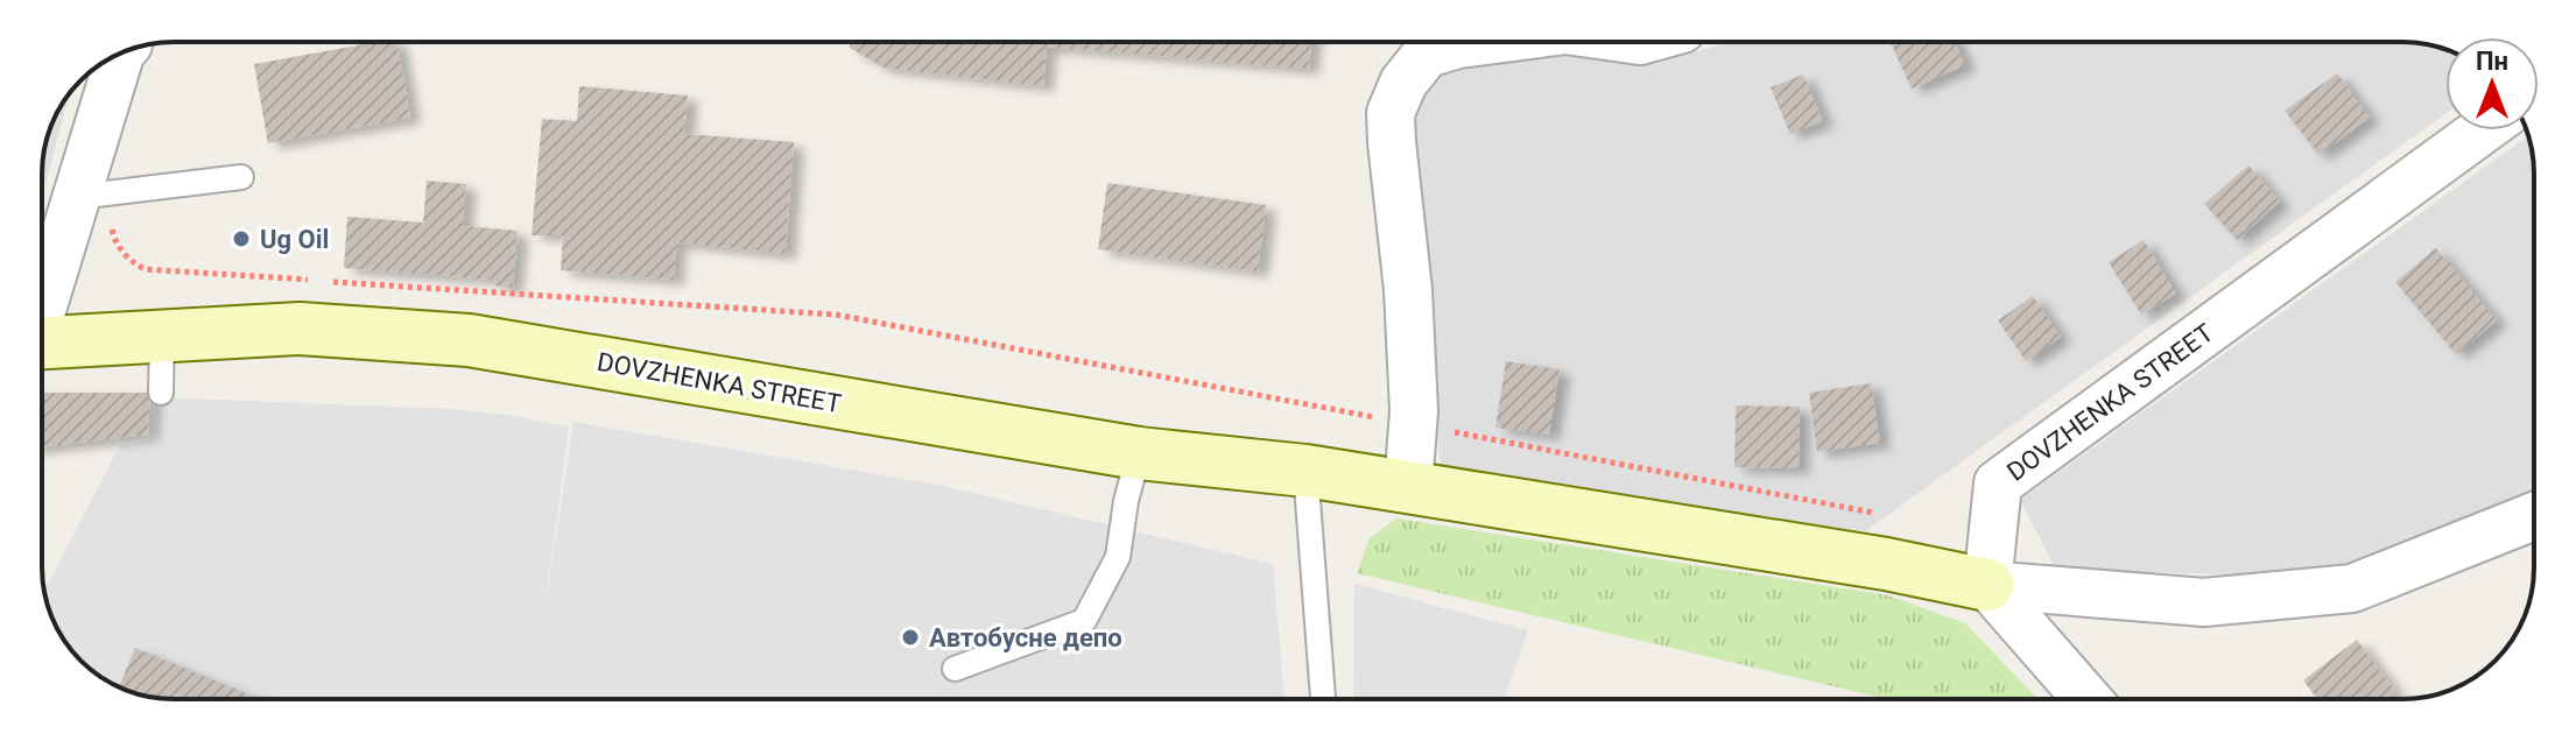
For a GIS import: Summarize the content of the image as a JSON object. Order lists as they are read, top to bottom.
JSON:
{
  "streets": {
    "street": ["DOVZHENKA STREET"]
  },
  "places": ["Ug Oil", "Автобусне депо"],
  "north": "top"
}
